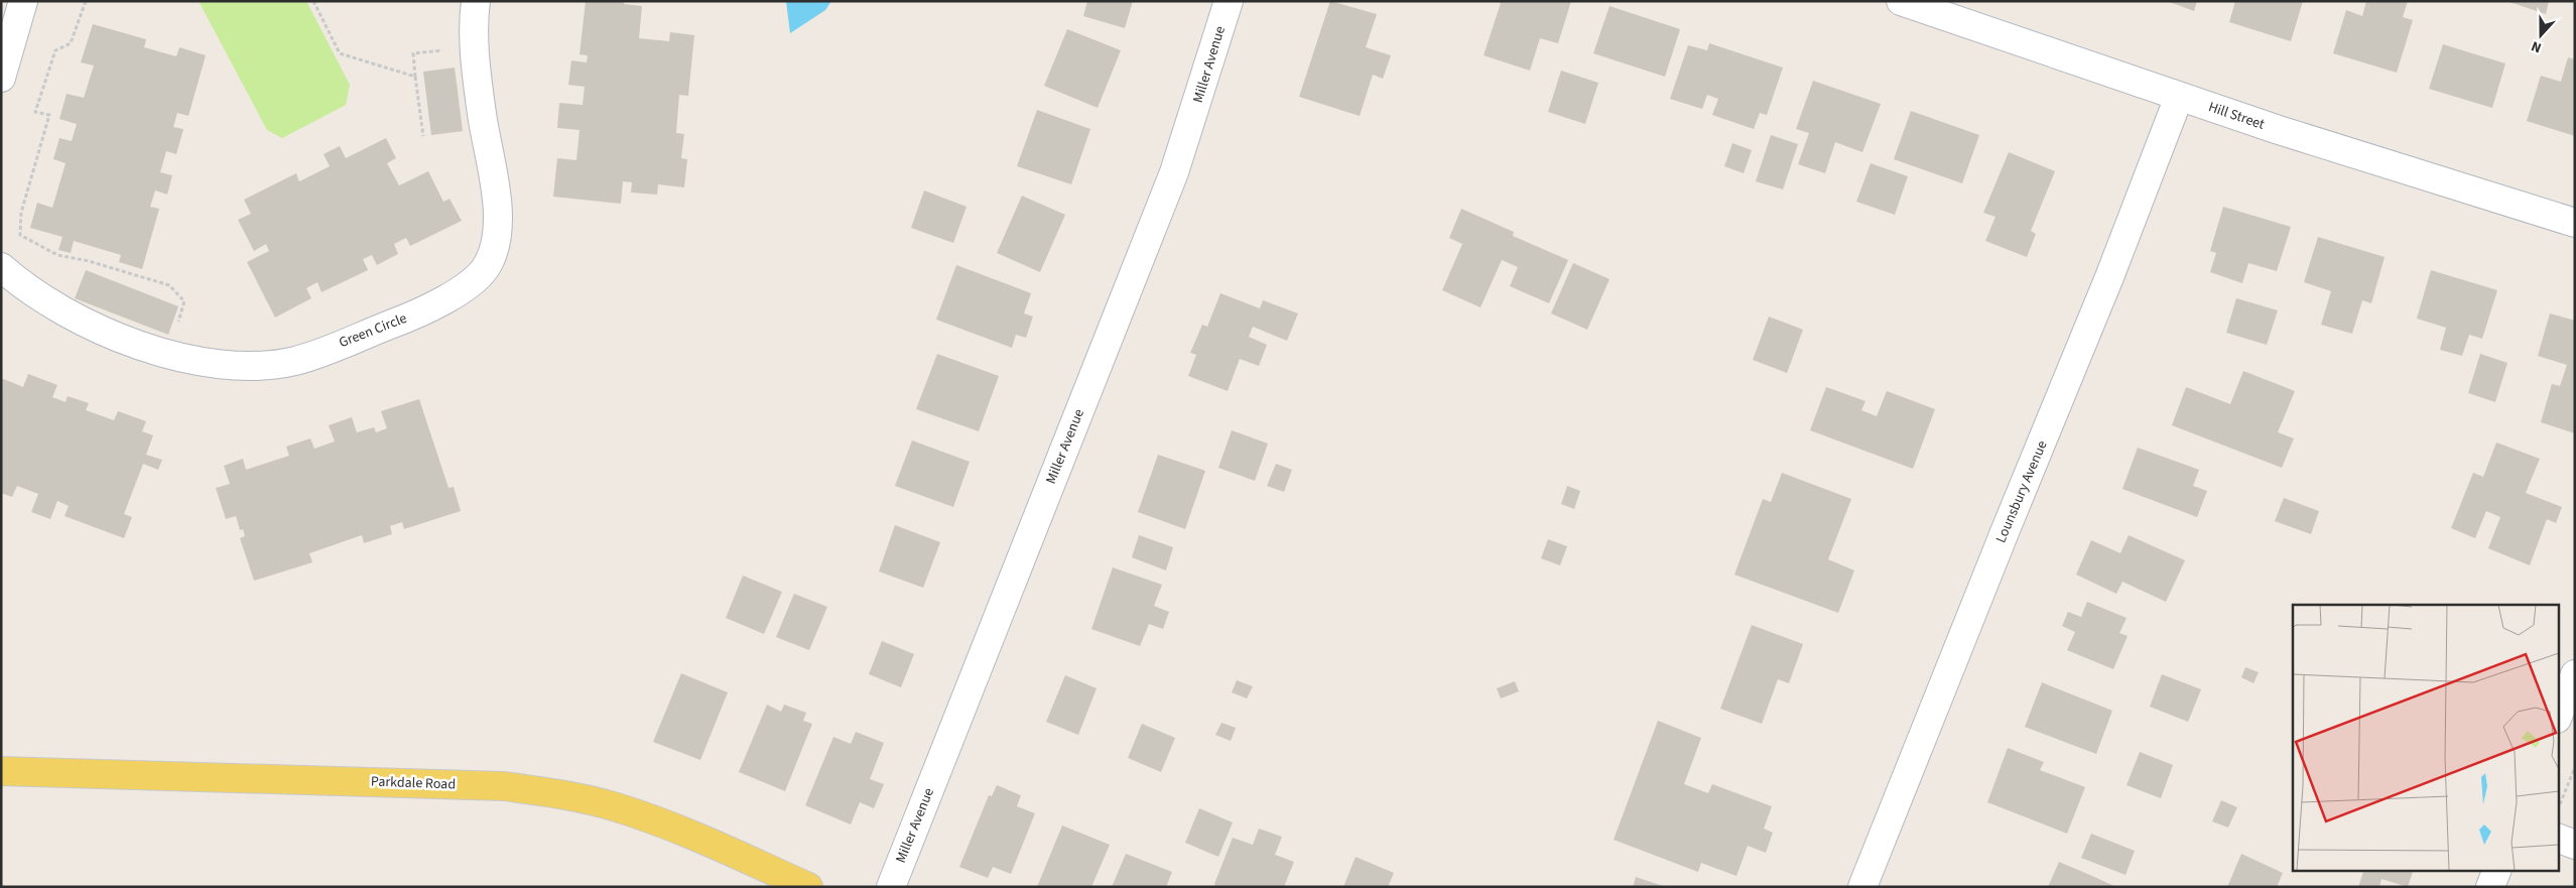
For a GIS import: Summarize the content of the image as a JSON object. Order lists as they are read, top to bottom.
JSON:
{
  "streets": {
    "main road": ["Parkdale Road"],
    "street": [
      "Miller Avenue",
      "Hill Street",
      "Green Circle",
      "Lounsbury Avenue"
    ]
  },
  "crossings": [
    ["Hill Street", "Lounsbury Avenue"]
  ],
  "north": "bottom"
}
